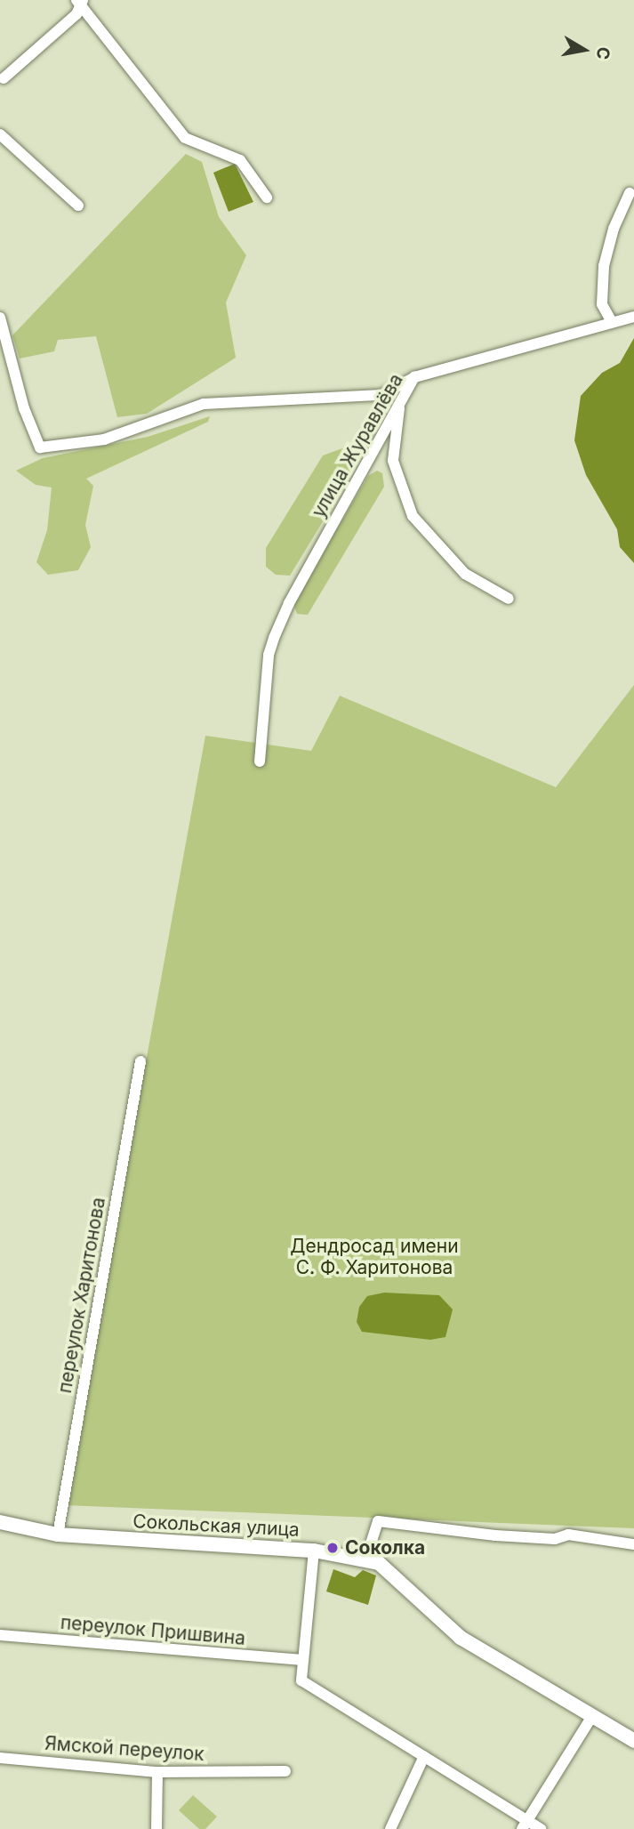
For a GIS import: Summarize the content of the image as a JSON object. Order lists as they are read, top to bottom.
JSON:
{
  "streets": {
    "street": [
      "улица Журавлёва",
      "переулок Харитонова",
      "Сокольская улица",
      "переулок Пришвина",
      "Ямской переулок"
    ]
  },
  "crossings": [
    ["переулок Харитонова", "Сокольская улица"]
  ],
  "parks": ["Дендросад имени С. Ф. Харитонова"],
  "places": ["Соколка"],
  "north": "right"
}
